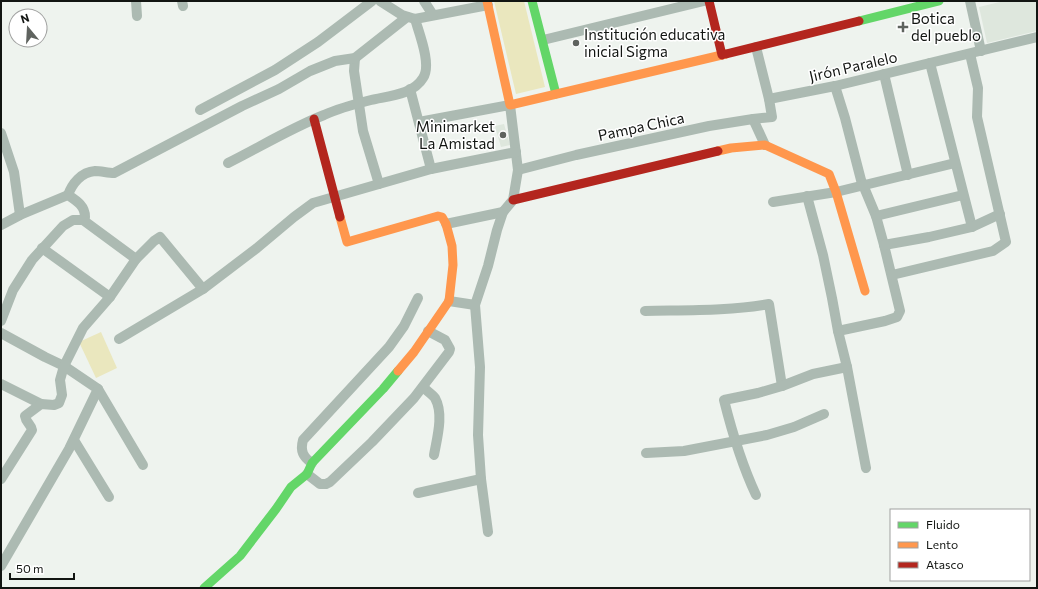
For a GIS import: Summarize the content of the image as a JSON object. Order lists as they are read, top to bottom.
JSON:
{
  "streets": {
    "street": ["Jirón Paralelo", "Pampa Chica"]
  },
  "crossings": [
    ["Jirón Paralelo", "Pampa Chica"]
  ],
  "places": {
    "health": ["Botica del pueblo"],
    "other": ["Institución educativa inicial Sigma", "Minimarket La Amistad"]
  },
  "legend": ["Fluido", "Lento", "Atasco"],
  "scale_bar": "50 m",
  "north": "top"
}
